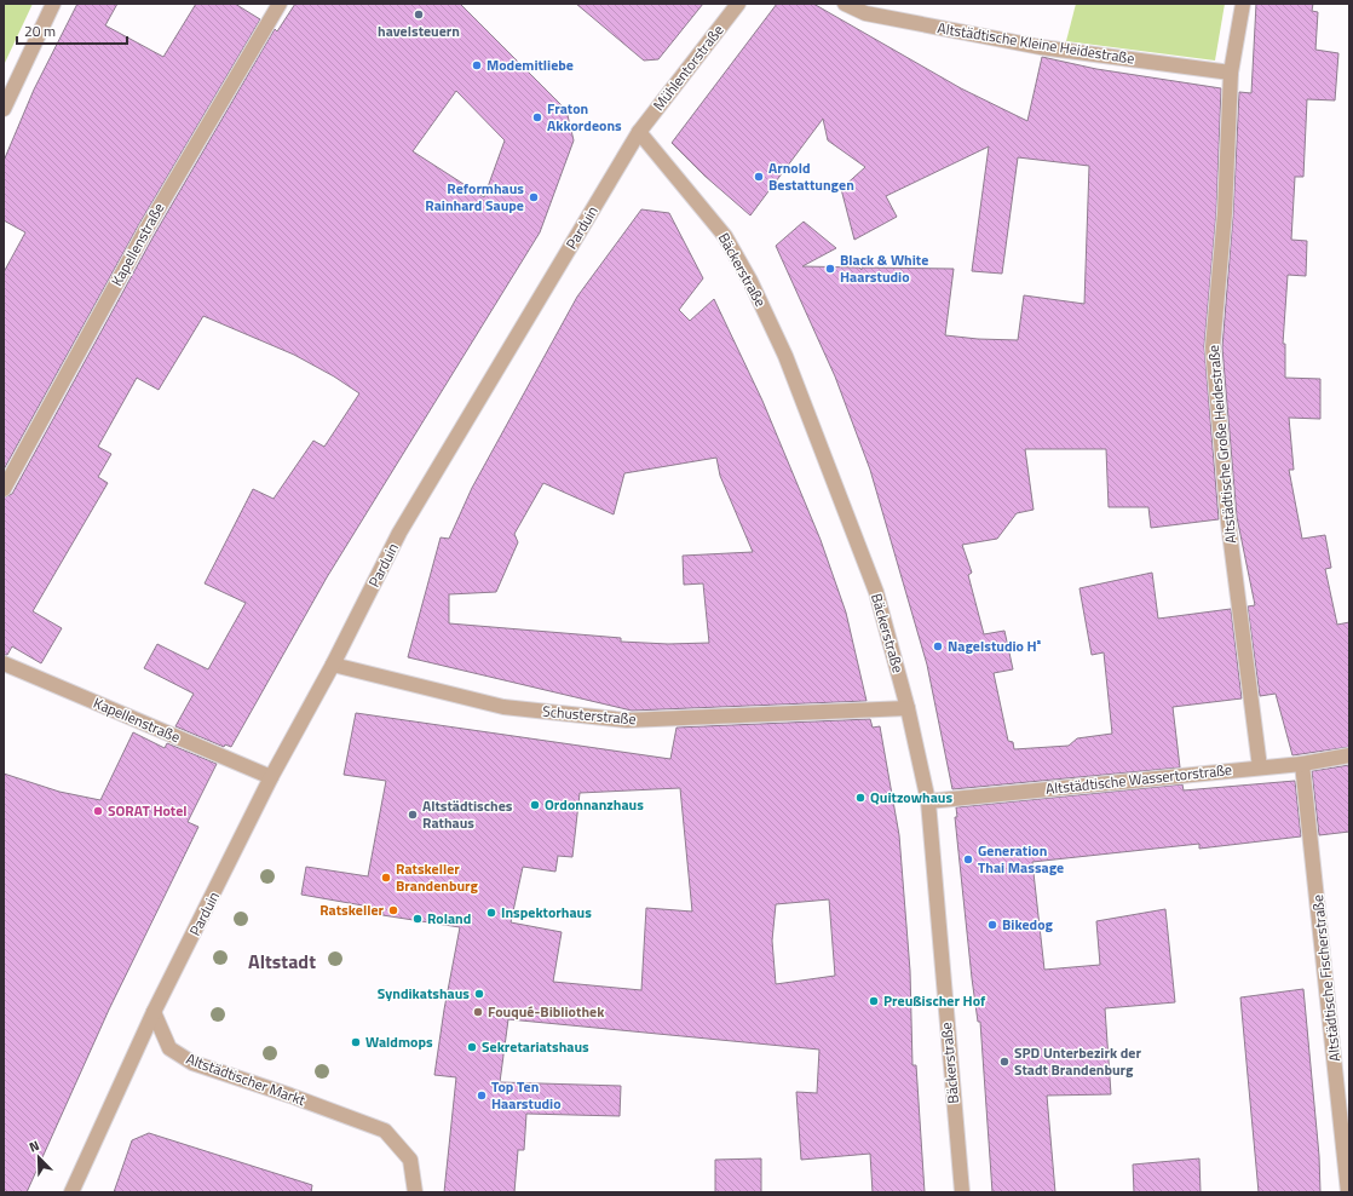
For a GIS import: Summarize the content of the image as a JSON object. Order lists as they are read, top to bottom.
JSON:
{
  "streets": {
    "street": [
      "Altstädtische Kleine Heidestraße",
      "Mühlentorstraße",
      "Parduin",
      "Kapellenstraße",
      "Bäckerstraße",
      "Altstädtische Große Heidestraße",
      "Schusterstraße",
      "Altstädtische Wassertorstraße",
      "Altstädtische Fischerstraße",
      "Altstädtischer Markt"
    ]
  },
  "crossings": [
    ["Altstädtische Kleine Heidestraße", "Altstädtische Große Heidestraße"],
    ["Mühlentorstraße", "Parduin"],
    ["Mühlentorstraße", "Bäckerstraße"],
    ["Parduin", "Kapellenstraße"],
    ["Parduin", "Bäckerstraße"],
    ["Parduin", "Schusterstraße"],
    ["Parduin", "Altstädtischer Markt"],
    ["Bäckerstraße", "Schusterstraße"],
    ["Bäckerstraße", "Altstädtische Wassertorstraße"],
    ["Altstädtische Große Heidestraße", "Altstädtische Wassertorstraße"],
    ["Altstädtische Wassertorstraße", "Altstädtische Fischerstraße"]
  ],
  "districts": ["Altstadt"],
  "places": [
    "havelsteuern",
    "Modemitliebe",
    "Fraton Akkordeons",
    "Arnold Bestattungen",
    "Reformhaus Rainhard Saupe",
    "Black & White Haarstudio",
    "Nagelstudio H²",
    "Quitzowhaus",
    "Ordonnanzhaus",
    "SORAT Hotel",
    "Altstädtisches Rathaus",
    "Generation Thai Massage",
    "Ratskeller Brandenburg",
    "Ratskeller",
    "Inspektorhaus",
    "Roland",
    "Bikedog",
    "Syndikatshaus",
    "Preußischer Hof",
    "Fouqué-Bibliothek",
    "Waldmops",
    "Sekretariatshaus",
    "SPD Unterbezirk der Stadt Brandenburg",
    "Top Ten Haarstudio"
  ],
  "scale_bar": "20 m",
  "north": "top left"
}
